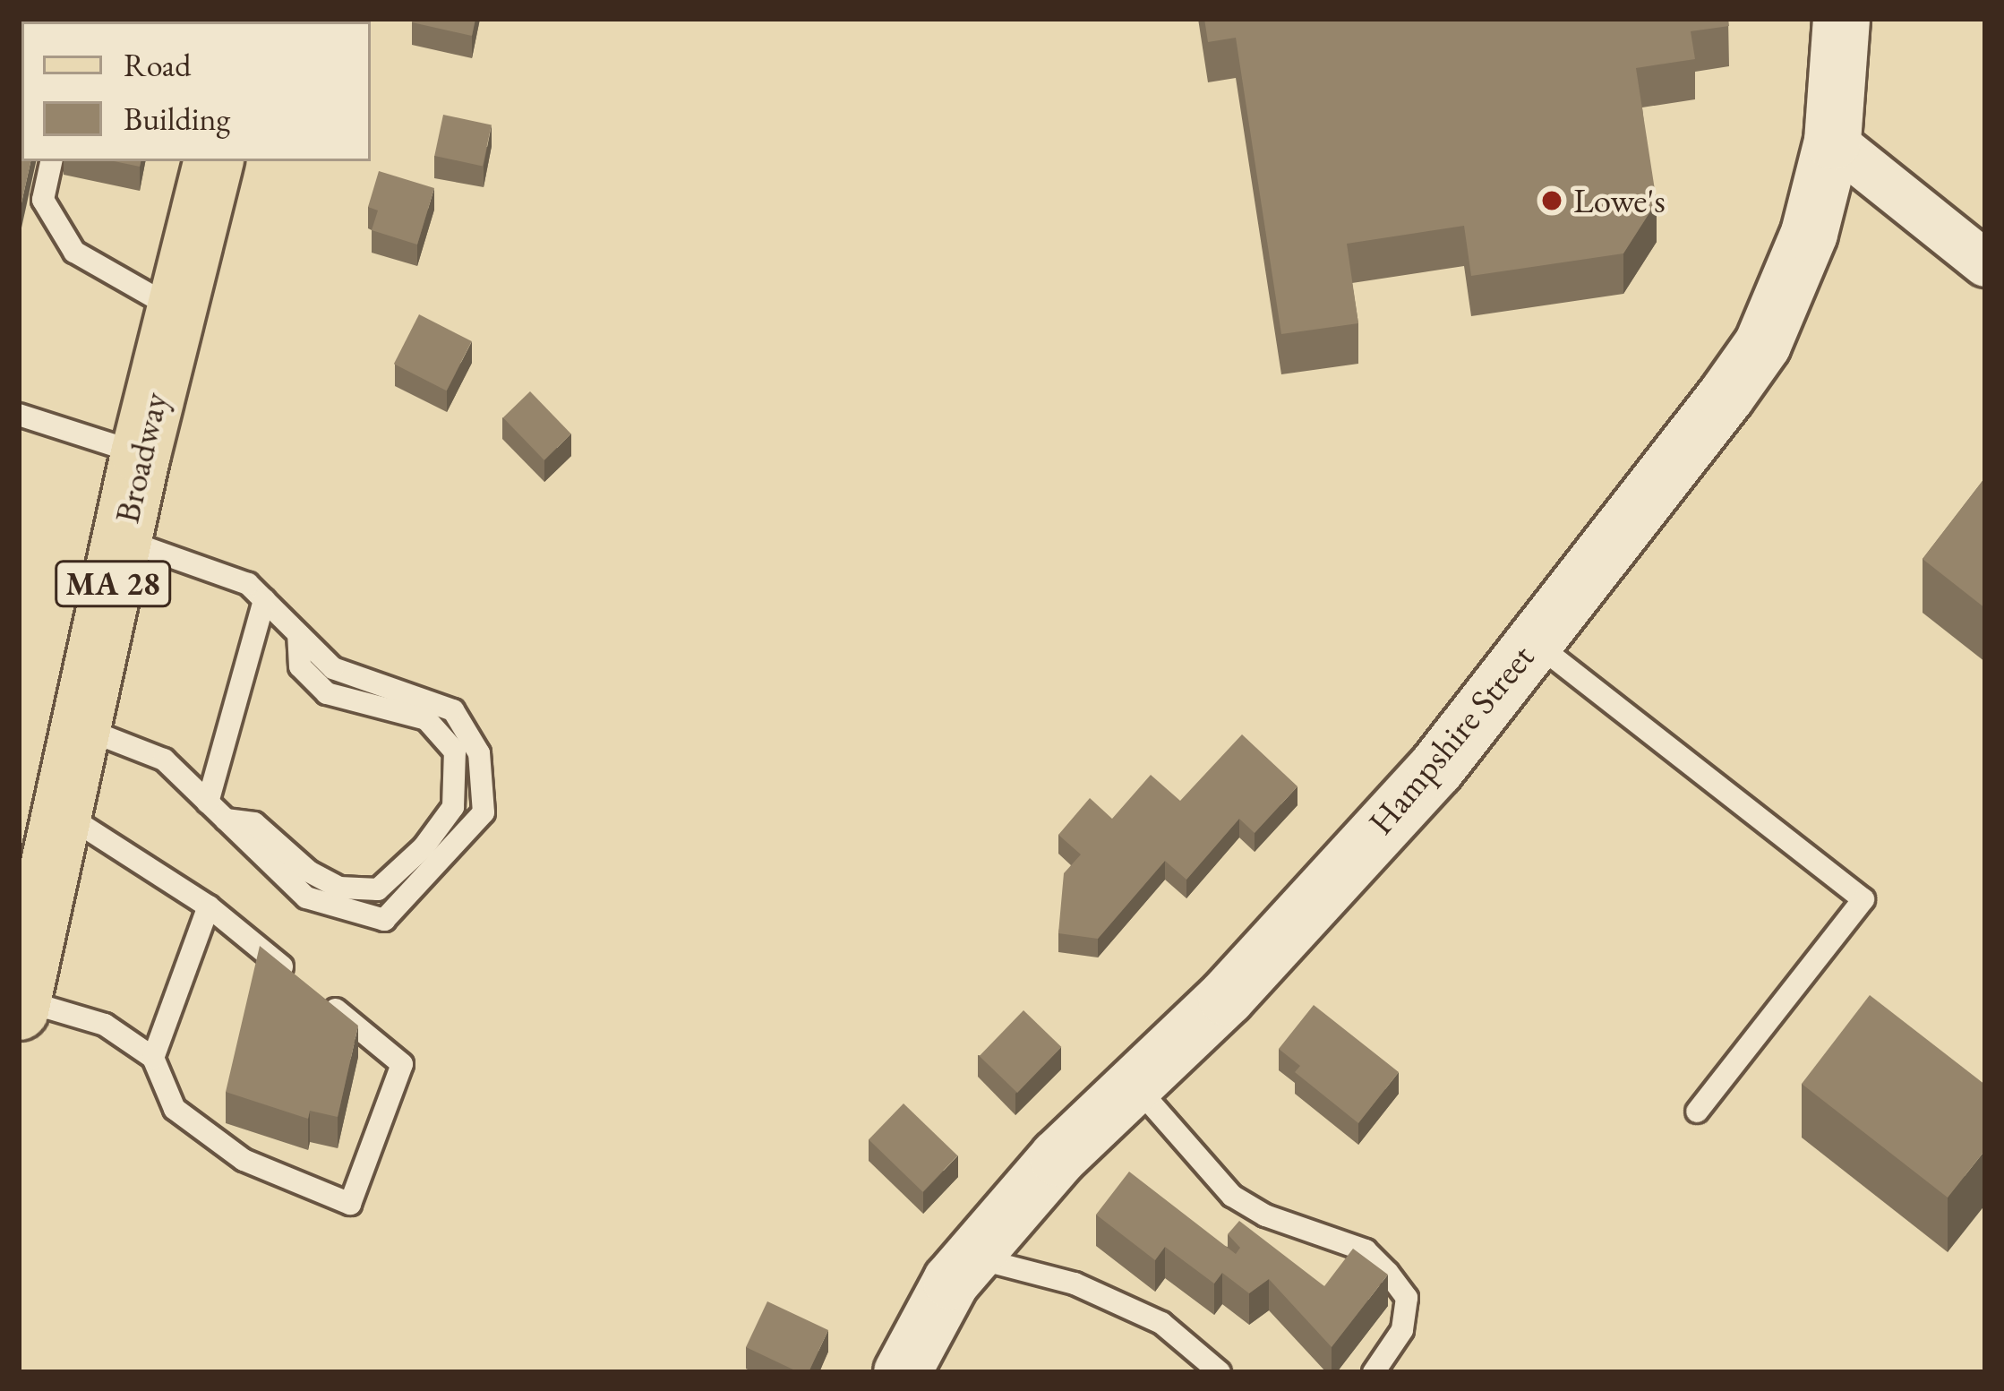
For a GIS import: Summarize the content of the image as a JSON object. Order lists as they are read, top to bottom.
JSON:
{
  "streets": {
    "main road": ["Broadway", "MA 28"],
    "street": ["Hampshire Street"]
  },
  "places": ["Lowe's"],
  "legend": ["Road", "Building"]
}
